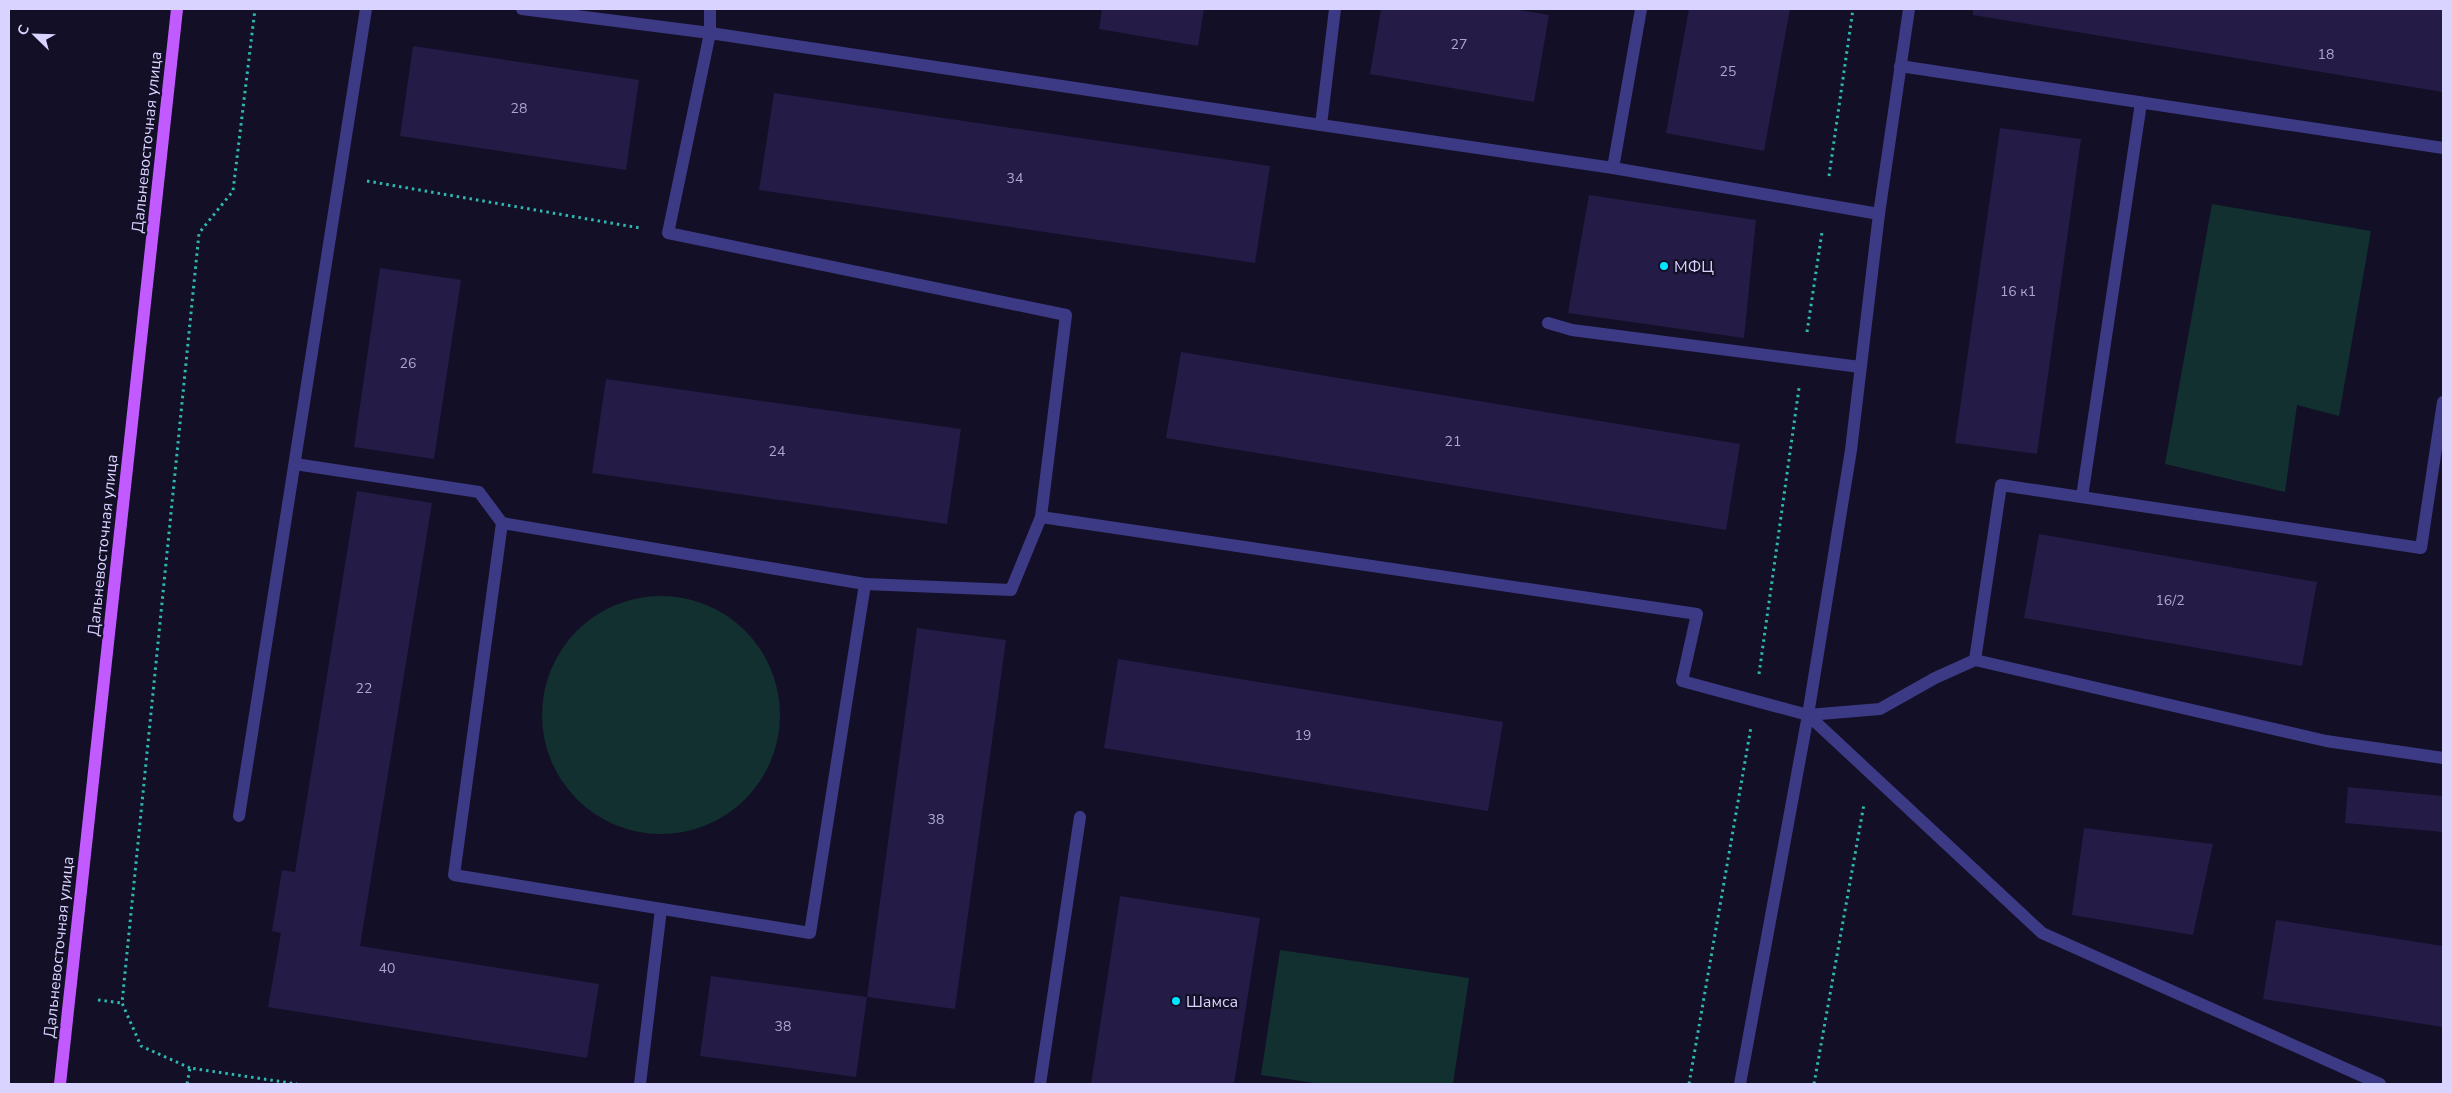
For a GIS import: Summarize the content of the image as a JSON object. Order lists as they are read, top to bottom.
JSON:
{
  "streets": {
    "main road": ["Дальневосточная улица"]
  },
  "places": ["МФЦ", "Шамса"],
  "house_numbers": [
    "27",
    "18",
    "25",
    "28",
    "34",
    "16 к1",
    "26",
    "21",
    "24",
    "16/2",
    "22",
    "19",
    "38",
    "40",
    "38"
  ],
  "north": "top left"
}
